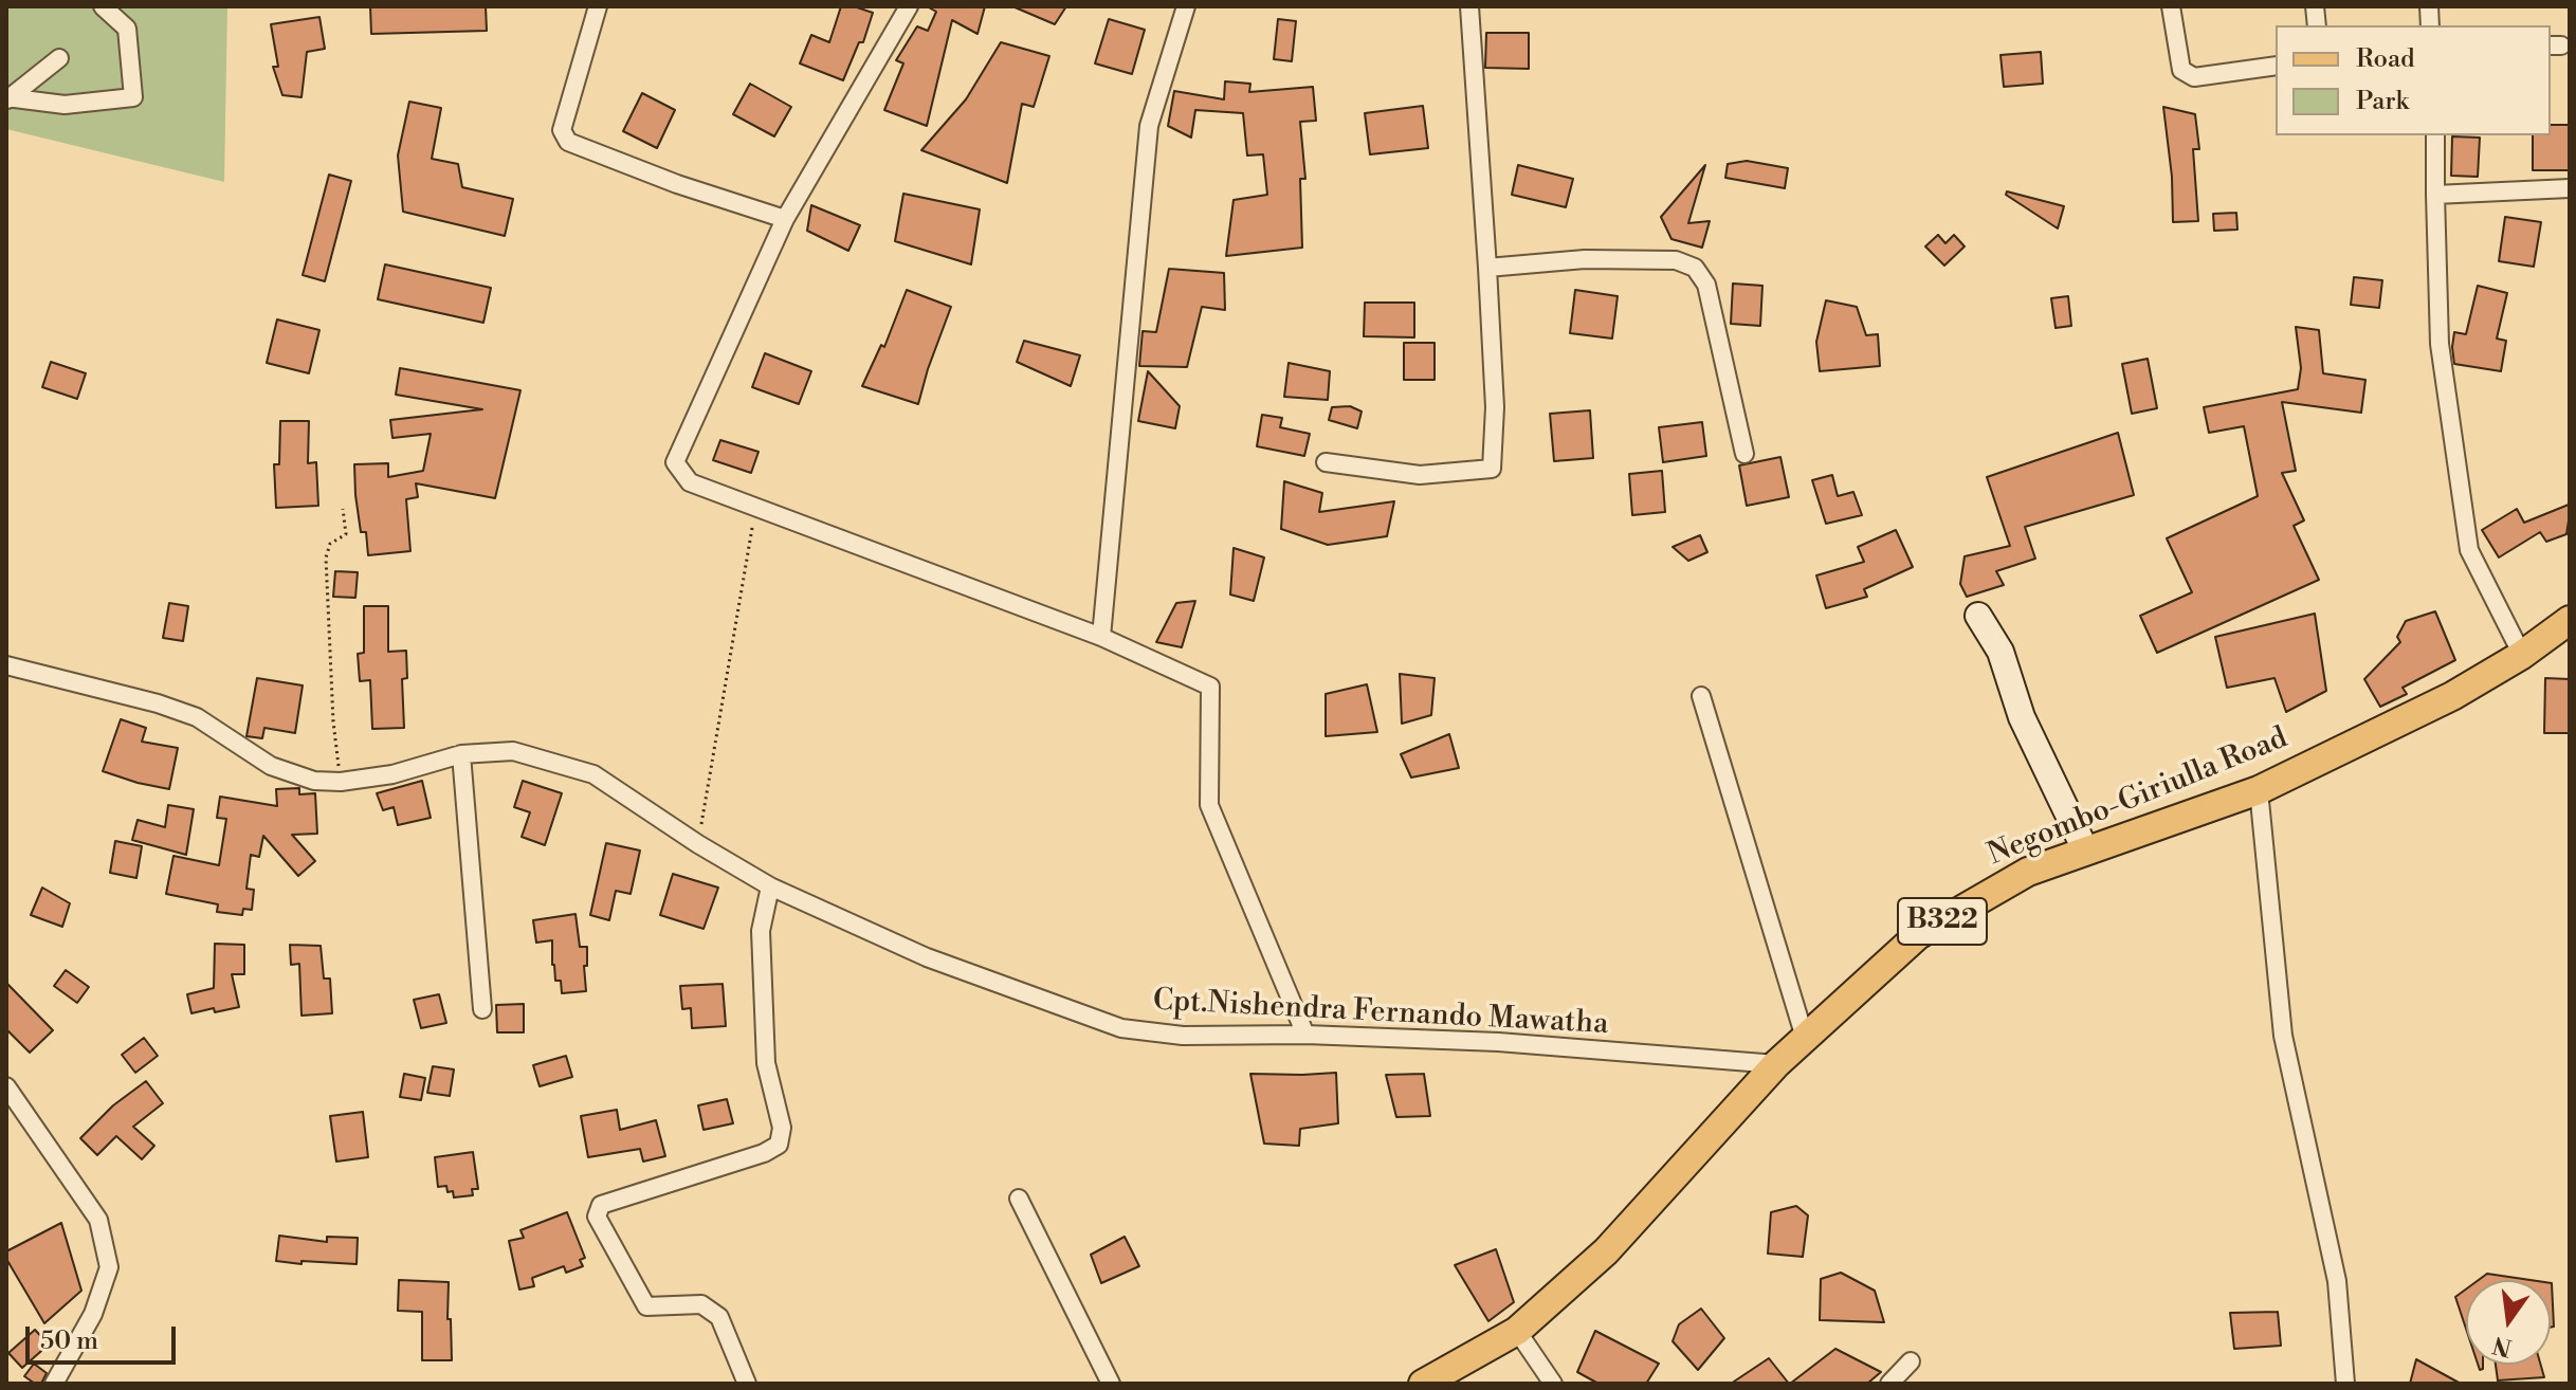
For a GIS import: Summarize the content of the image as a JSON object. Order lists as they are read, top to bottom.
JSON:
{
  "streets": {
    "main road": ["Negombo-Giriulla Road", "B322"],
    "street": ["Cpt.Nishendra Fernando Mawatha"]
  },
  "crossings": [
    ["Negombo-Giriulla Road", "Cpt.Nishendra Fernando Mawatha"]
  ],
  "legend": ["Road", "Park"],
  "scale_bar": "50 m",
  "north": "bottom"
}
